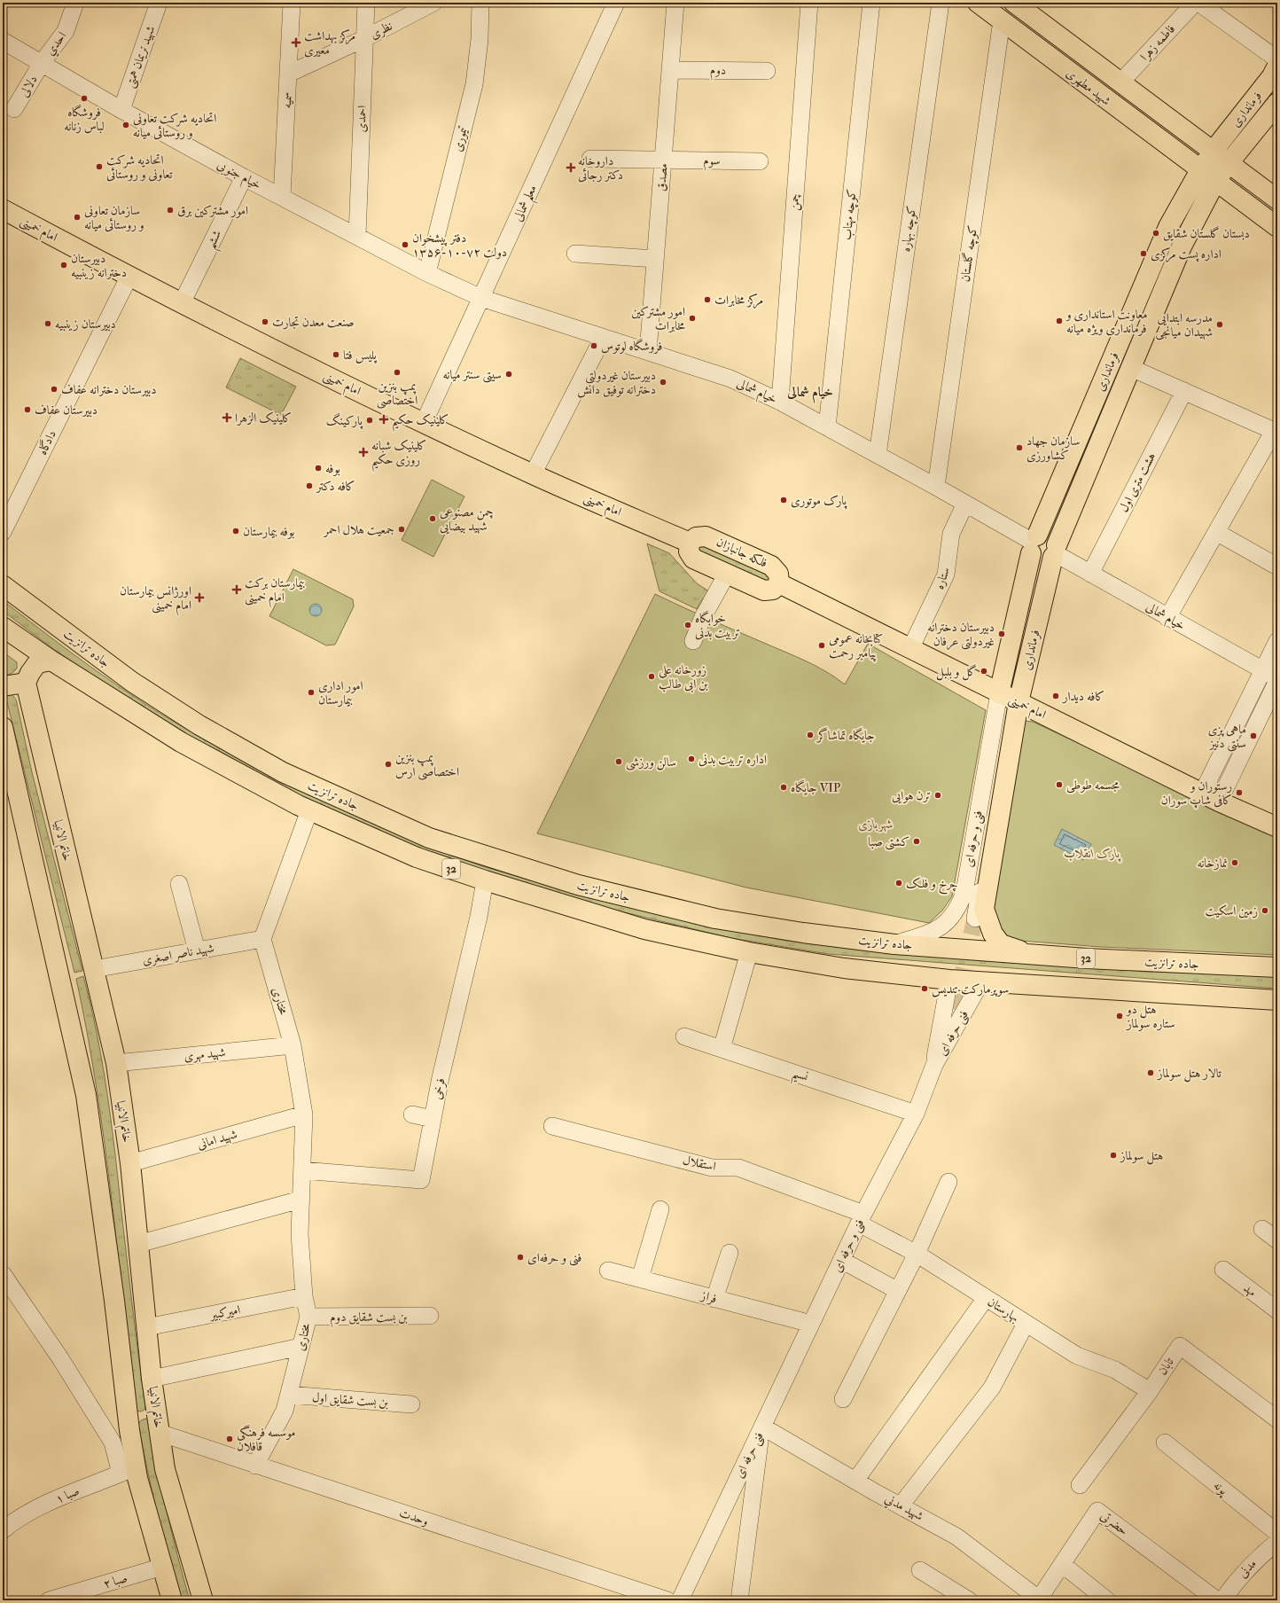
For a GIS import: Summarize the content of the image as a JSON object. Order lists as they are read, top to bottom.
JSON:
{
  "streets": {
    "main road": [
      "شهید مطهری",
      "فرمانداری",
      "امام خمینی",
      "فلکه جانبازان",
      "جاده ترانزیت",
      "خاتم الانبیا",
      "32"
    ],
    "street": [
      "نظری",
      "فاطمه زهرا",
      "احدي",
      "شهید نریمان همتی",
      "دوم",
      "دلالی",
      "سميه",
      "احمدی",
      "تیموری",
      "سوم",
      "خیام جنوبی",
      "مصدق",
      "چمن",
      "معلم شمالی",
      "کوچه مهتاب",
      "کوچه بهاره",
      "ششم",
      "کوچه گلستان",
      "خیام شمالی",
      "دادگاه",
      "هشت متری اول",
      "ستاره",
      "فنی و حرفه ای",
      "شهید ناصر اصغری",
      "مختاری",
      "فنی حرفه ای",
      "شهید مهری",
      "نسيم",
      "فرخی",
      "شهید امانی",
      "استقلال",
      "مهد",
      "فراز",
      "بهارستان",
      "امیرکبیر",
      "بن بست شقایق دوم",
      "تابان",
      "بن بست شقایق اول",
      "پونه",
      "صبا ۱",
      "شهيد مدني",
      "وحدت",
      "حضرتی",
      "مدنی",
      "صبا ۲"
    ]
  },
  "crossings": [
    ["نظری", "سميه"],
    ["نظری", "احمدی"],
    ["فاطمه زهرا", "شهید مطهری"],
    ["احدي", "دلالی"],
    ["احدي", "خیام جنوبی"],
    ["شهید نریمان همتی", "خیام جنوبی"],
    ["دوم", "مصدق"],
    ["دلالی", "خیام جنوبی"],
    ["شهید مطهری", "فرمانداری"],
    ["شهید مطهری", "کوچه گلستان"],
    ["سميه", "خیام جنوبی"],
    ["فرمانداری", "امام خمینی"],
    ["فرمانداری", "خیام شمالی"],
    ["فرمانداری", "فنی و حرفه ای"],
    ["احمدی", "خیام جنوبی"],
    ["تیموری", "خیام جنوبی"],
    ["سوم", "مصدق"],
    ["خیام جنوبی", "معلم شمالی"],
    ["خیام جنوبی", "ششم"],
    ["خیام جنوبی", "خیام شمالی"],
    ["مصدق", "خیام شمالی"],
    ["چمن", "خیام شمالی"],
    ["معلم شمالی", "امام خمینی"],
    ["معلم شمالی", "خیام شمالی"],
    ["کوچه مهتاب", "خیام شمالی"],
    ["امام خمینی", "ششم"],
    ["امام خمینی", "دادگاه"],
    ["امام خمینی", "فلکه جانبازان"],
    ["امام خمینی", "ستاره"],
    ["امام خمینی", "فنی و حرفه ای"],
    ["کوچه بهاره", "خیام شمالی"],
    ["کوچه گلستان", "خیام شمالی"],
    ["خیام شمالی", "هشت متری اول"],
    ["خیام شمالی", "ستاره"],
    ["جاده ترانزیت", "فنی و حرفه ای"],
    ["جاده ترانزیت", "فنی حرفه ای"],
    ["جاده ترانزیت", "فرخی"],
    ["فنی و حرفه ای", "فنی حرفه ای"],
    ["فنی و حرفه ای", "نسيم"],
    ["فنی و حرفه ای", "استقلال"],
    ["فنی و حرفه ای", "فراز"],
    ["فنی و حرفه ای", "بهارستان"],
    ["فنی و حرفه ای", "شهيد مدني"],
    ["خاتم الانبیا", "شهید ناصر اصغری"],
    ["خاتم الانبیا", "شهید مهری"],
    ["خاتم الانبیا", "شهید امانی"],
    ["خاتم الانبیا", "امیرکبیر"],
    ["خاتم الانبیا", "وحدت"],
    ["شهید ناصر اصغری", "مختاری"],
    ["مختاری", "شهید مهری"],
    ["مختاری", "فرخی"],
    ["مختاری", "شهید امانی"],
    ["مختاری", "امیرکبیر"],
    ["مختاری", "بن بست شقایق دوم"],
    ["مختاری", "بن بست شقایق اول"],
    ["مختاری", "وحدت"],
    ["فنی حرفه ای", "شهيد مدني"],
    ["استقلال", "بهارستان"],
    ["بهارستان", "تابان"],
    ["شهيد مدني", "حضرتی"]
  ],
  "districts": ["خیام شمالی"],
  "parks": ["شهربازی", "پارک انقلاب"],
  "places": {
    "health": [
      "مرکز بهداشت معیری",
      "داروخانه دکتر رجائی",
      "کلینیک الزهرا",
      "کلینیک حکیم",
      "کلینیک شبانه روزی حکیم",
      "بیمارستان برکت امام خمینی",
      "اورژانس بیمارستان امام خمینی"
    ],
    "other": [
      "فروشگاه لباس زنانه",
      "اتحادیه شرکت تعاونی و روستائی میانه",
      "اتحادیه شرکت تعاونی و روستائی",
      "امور مشترکین برق",
      "سازمان تعاونی و روستائی میانه",
      "دبستان گلستان شقایق",
      "دفتر پیشخوان دولت ۷۲-۱۰-۱۳۵۶",
      "اداره پست مرکزی",
      "دبیرستان دخترانه زینبیه",
      "مرکز مخابرات",
      "امور مشترکین مخابرات",
      "معاونت استانداری و فرمانداری ویژه میانه",
      "صنعت معدن تجارت",
      "دبیرستان زینبیه",
      "مدرسه ابتدایی شهیدان میانجی",
      "فروشگاه لوتوس",
      "پلیس فتا",
      "پمپ بنزین اختصاصی",
      "سیتی سنتر میانه",
      "دبیرستان غیردولتی دخترانه توفیق دانش",
      "دبیرستان دخترانه عفاف",
      "دبیرستان عفاف",
      "پارکینگ",
      "سازمان جهاد کشاورزی",
      "بوفه",
      "کافه دکتر",
      "پارک موتوری",
      "چمن مصنوعی شهید بیضایی",
      "جمعیت هلال احمر",
      "بوفه بیمارستان",
      "خوابگاه تربیت بدنی",
      "دبیرستان دخترانه غیردولتی عرفان",
      "کتابخانه عمومی پیامبر رحمت",
      "گل و بلبل",
      "زورخانه علی بن ابی طالب",
      "امور اداری بیمارستان",
      "کافه دیدار",
      "جایگاه تماشاگر",
      "ماهی پزی سنتی دنیز",
      "اداره تربیت بدنی",
      "سالن ورزشی",
      "پمپ بنزین اختصاصی ارس",
      "مجسمه طوطی",
      "جایگاه VIP",
      "رستوران و کافی شاپ سوران",
      "ترن هوایی",
      "کشتی صبا",
      "نمازخانه",
      "چرخ و فلک",
      "زمین اسکیت",
      "سوپرمارکت تندیس",
      "هتل دو ستاره سولماز",
      "تالار هتل سولماز",
      "هتل سولماز",
      "فنی و حرفه‌ای",
      "موسسه فرهنگی قافلان"
    ]
  }
}
